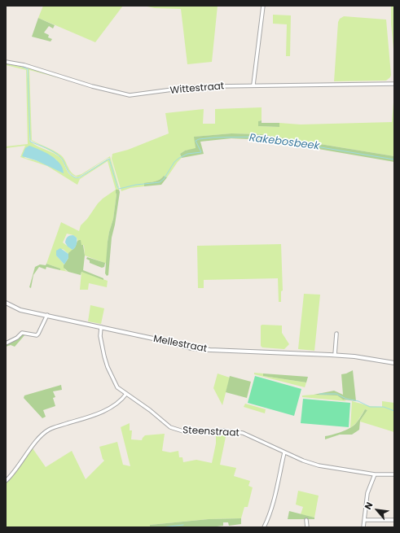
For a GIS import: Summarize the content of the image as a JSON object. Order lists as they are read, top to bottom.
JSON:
{
  "streets": {
    "street": ["Wittestraat", "Mellestraat", "Steenstraat"]
  },
  "crossings": [
    ["Mellestraat", "Steenstraat"]
  ],
  "water": ["Rakebosbeek"],
  "north": "top left"
}
